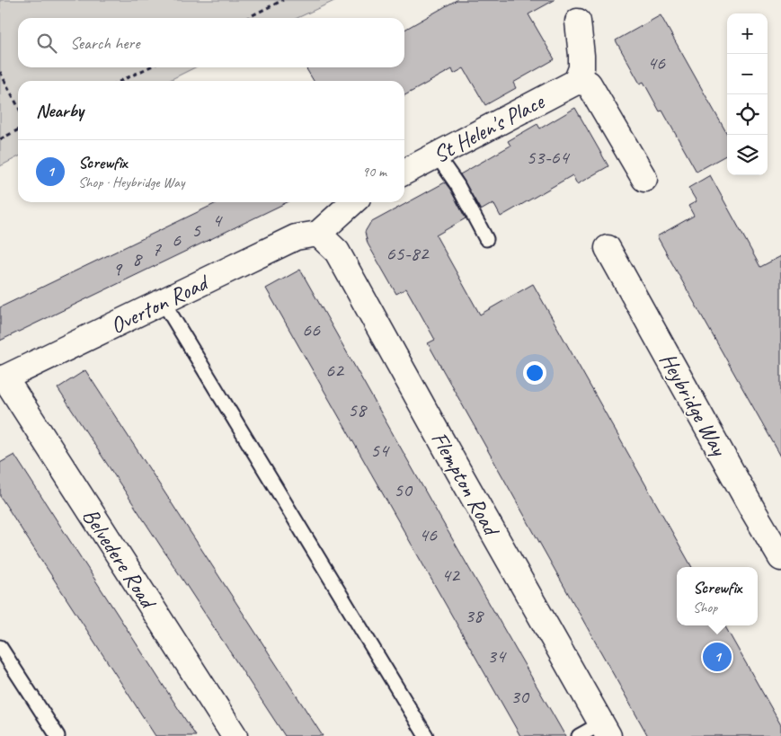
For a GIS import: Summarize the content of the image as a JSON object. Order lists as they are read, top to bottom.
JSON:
{
  "streets": {
    "street": [
      "St Helen's Place",
      "Overton Road",
      "Heybridge Way",
      "Flempton Road",
      "Belvedere Road"
    ]
  },
  "crossings": [
    ["Overton Road", "Flempton Road"],
    ["Overton Road", "Belvedere Road"]
  ],
  "house_numbers": [
    "46",
    "53-64",
    "4",
    "5",
    "6",
    "7",
    "65-82",
    "8",
    "9",
    "66",
    "62",
    "58",
    "54",
    "50",
    "46",
    "42",
    "38",
    "34",
    "30"
  ],
  "page": {
    "map_buttons": ["+", "−"],
    "search": "Search here",
    "heading": "Nearby",
    "list": [
      {
        "mark": "1",
        "name": "Screwfix",
        "note": "Shop · Heybridge Way",
        "value": "90 m"
      }
    ],
    "popup": ["Screwfix", "Shop"],
    "pins": "1"
  }
}
